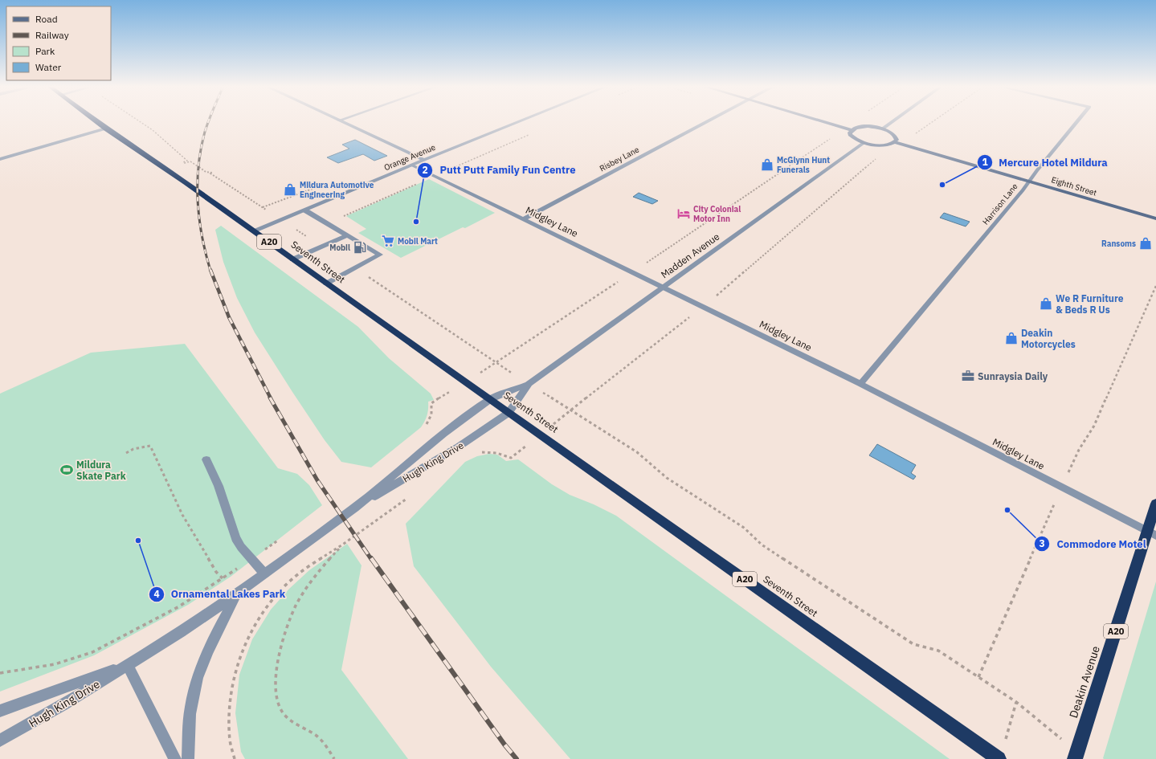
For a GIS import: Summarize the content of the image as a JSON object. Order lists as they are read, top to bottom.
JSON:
{
  "streets": {
    "highway": ["A20", "Seventh Street", "Deakin Avenue"],
    "street": [
      "Orange Avenue",
      "Risbey Lane",
      "Eighth Street",
      "Harrison Lane",
      "Midgley Lane",
      "Madden Avenue",
      "Hugh King Drive"
    ]
  },
  "crossings": [
    ["Orange Avenue", "Midgley Lane"],
    ["Orange Avenue", "Seventh Street"],
    ["Risbey Lane", "Midgley Lane"],
    ["Eighth Street", "Harrison Lane"],
    ["Harrison Lane", "Midgley Lane"],
    ["Midgley Lane", "Madden Avenue"],
    ["Midgley Lane", "Deakin Avenue"],
    ["Madden Avenue", "Seventh Street"],
    ["Madden Avenue", "Hugh King Drive"],
    ["Seventh Street", "Hugh King Drive"]
  ],
  "places": {
    "shop": [
      "McGlynn Hunt Funerals",
      "Mildura Automotive Engineering",
      "Ransoms",
      "We R Furniture & Beds R Us",
      "Deakin Motorcycles"
    ],
    "other": [
      "Mercure Hotel Mildura",
      "Putt Putt Family Fun Centre",
      "Commodore Motel",
      "Ornamental Lakes Park"
    ],
    "hotel": ["City Colonial Motor Inn"],
    "supermarket": ["Mobil Mart"],
    "fuel station": ["Mobil"],
    "office": ["Sunraysia Daily"],
    "sports": ["Mildura Skate Park"]
  },
  "legend": [
    "Road",
    "Railway",
    "Park",
    "Water"
  ]
}
